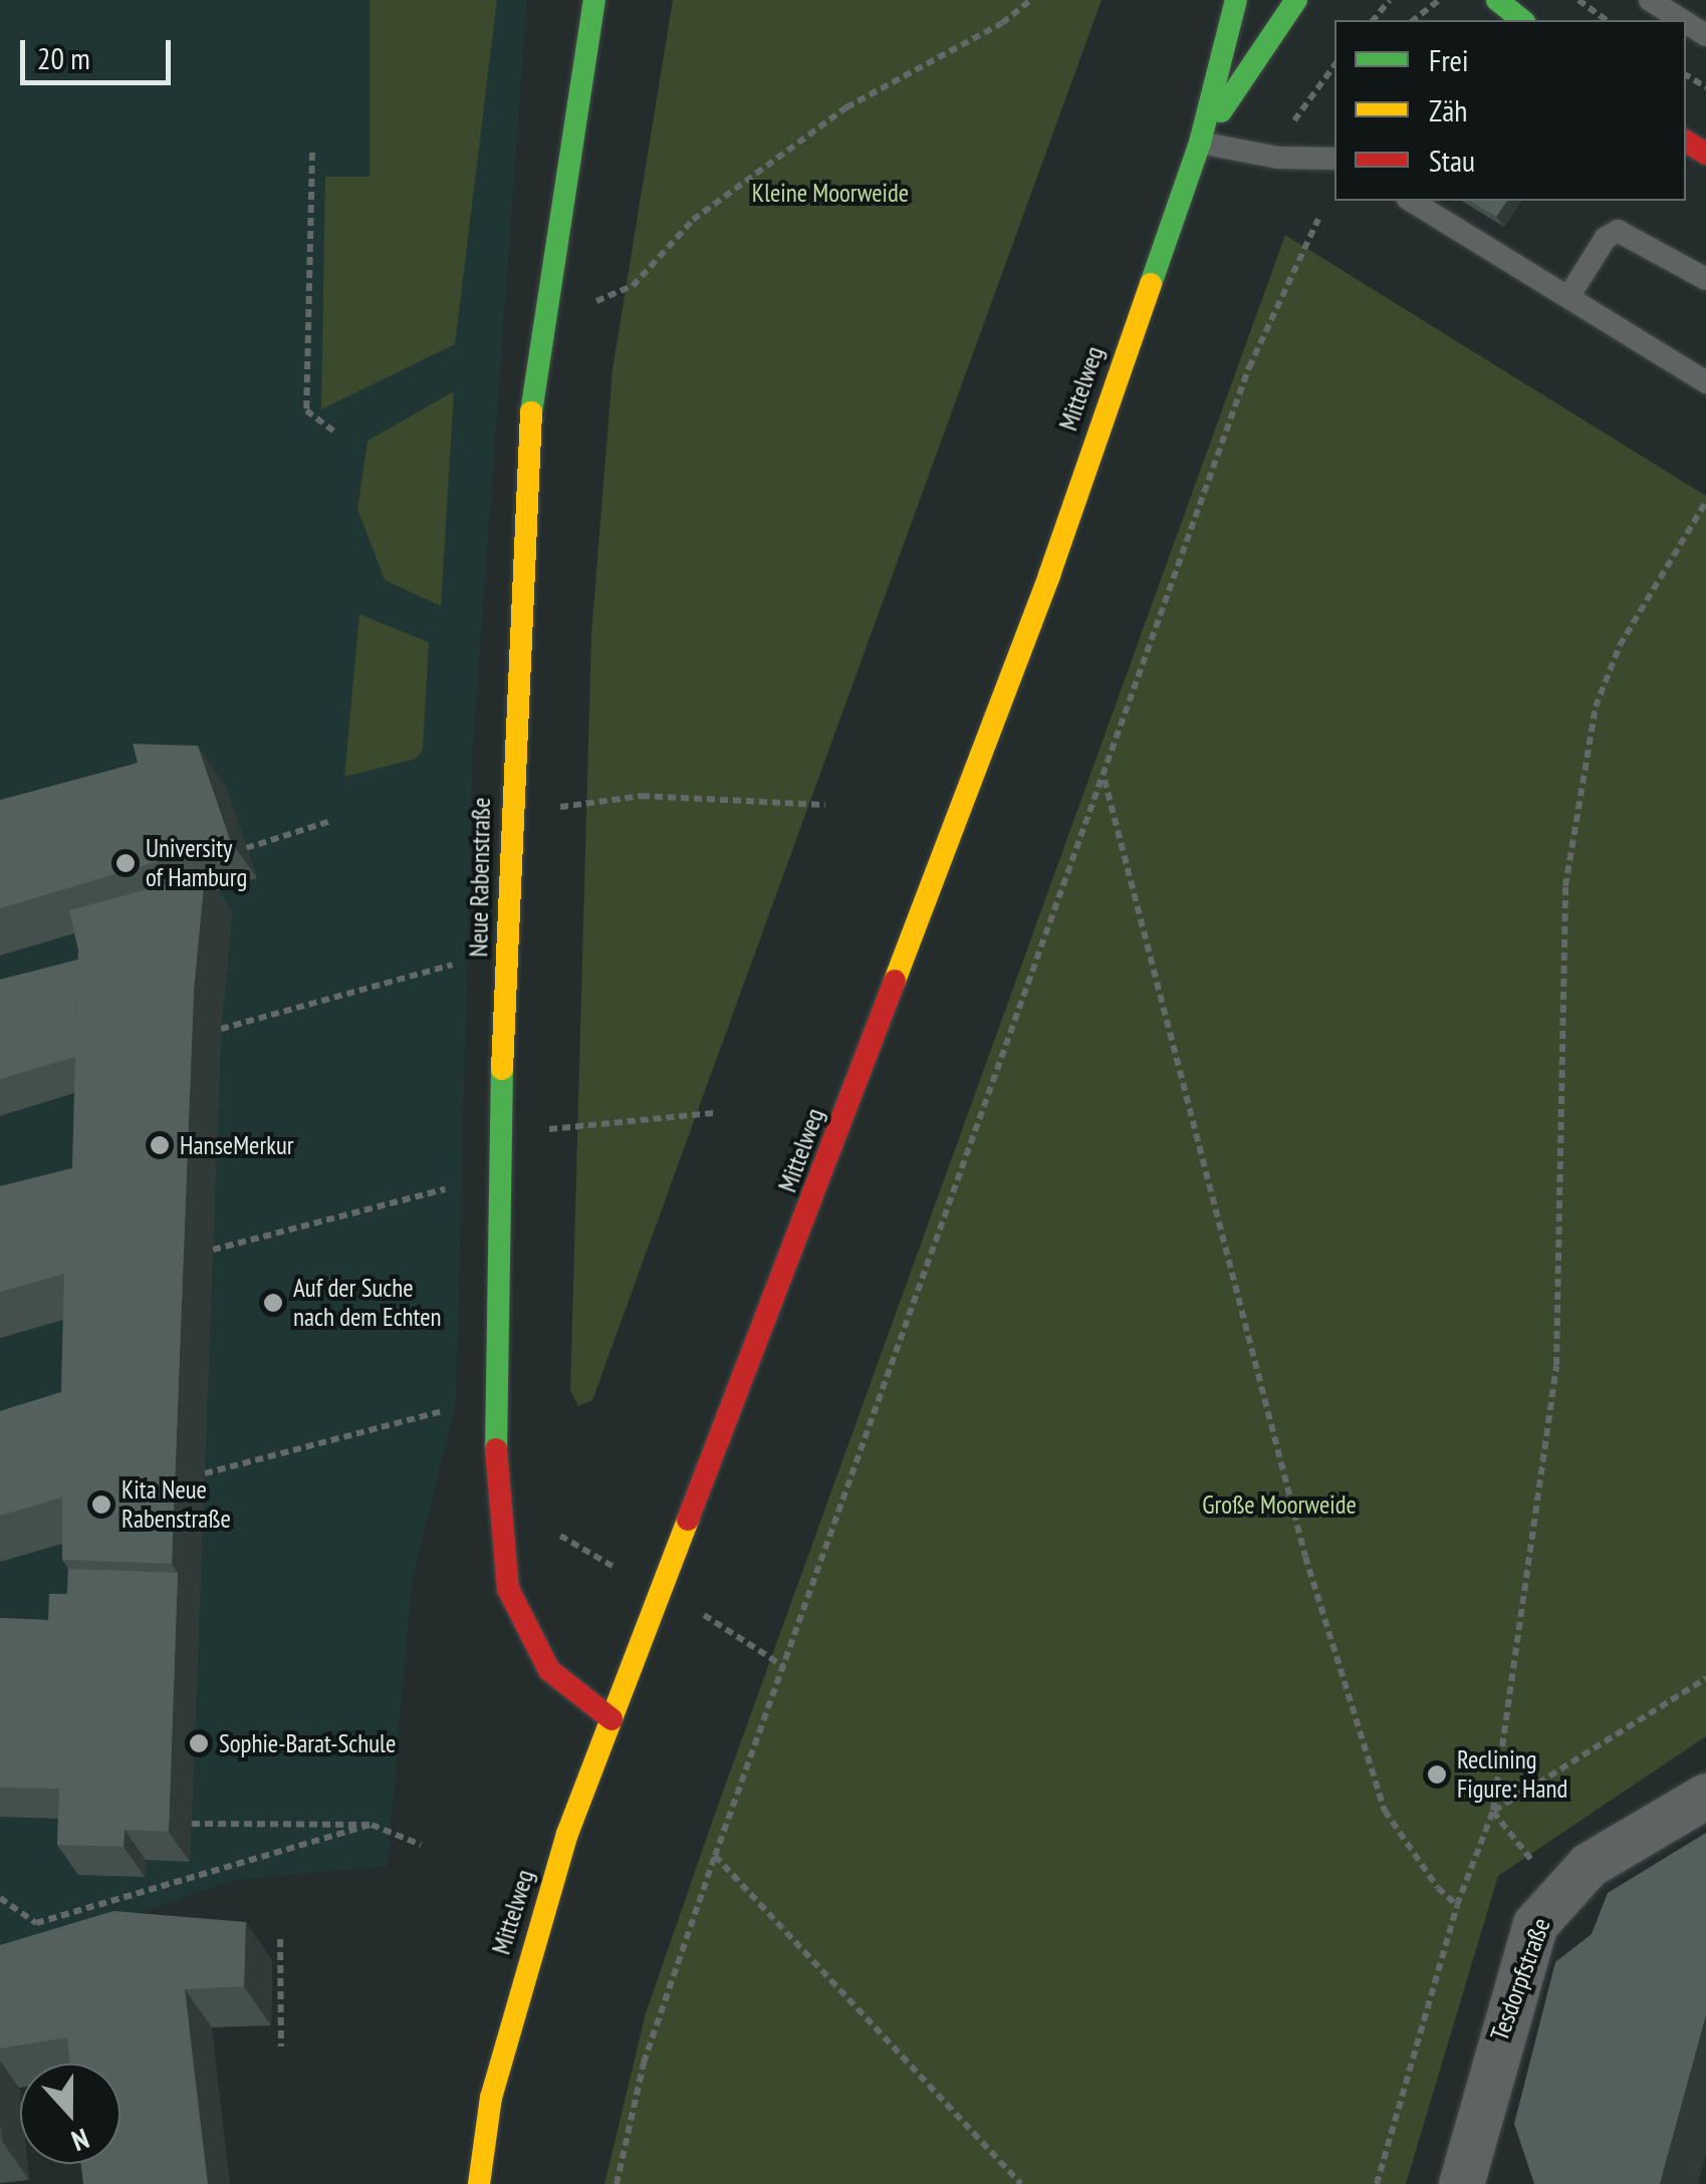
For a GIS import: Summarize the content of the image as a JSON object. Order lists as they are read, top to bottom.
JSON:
{
  "streets": {
    "street": ["Mittelweg", "Neue Rabenstraße", "Tesdorpfstraße"]
  },
  "crossings": [
    ["Mittelweg", "Neue Rabenstraße"]
  ],
  "parks": ["Kleine Moorweide", "Große Moorweide"],
  "places": [
    "University of Hamburg",
    "HanseMerkur",
    "Auf der Suche nach dem Echten",
    "Kita Neue Rabenstraße",
    "Sophie-Barat-Schule",
    "Reclining Figure: Hand"
  ],
  "legend": ["Frei", "Zäh", "Stau"],
  "scale_bar": "20 m",
  "north": "bottom"
}
